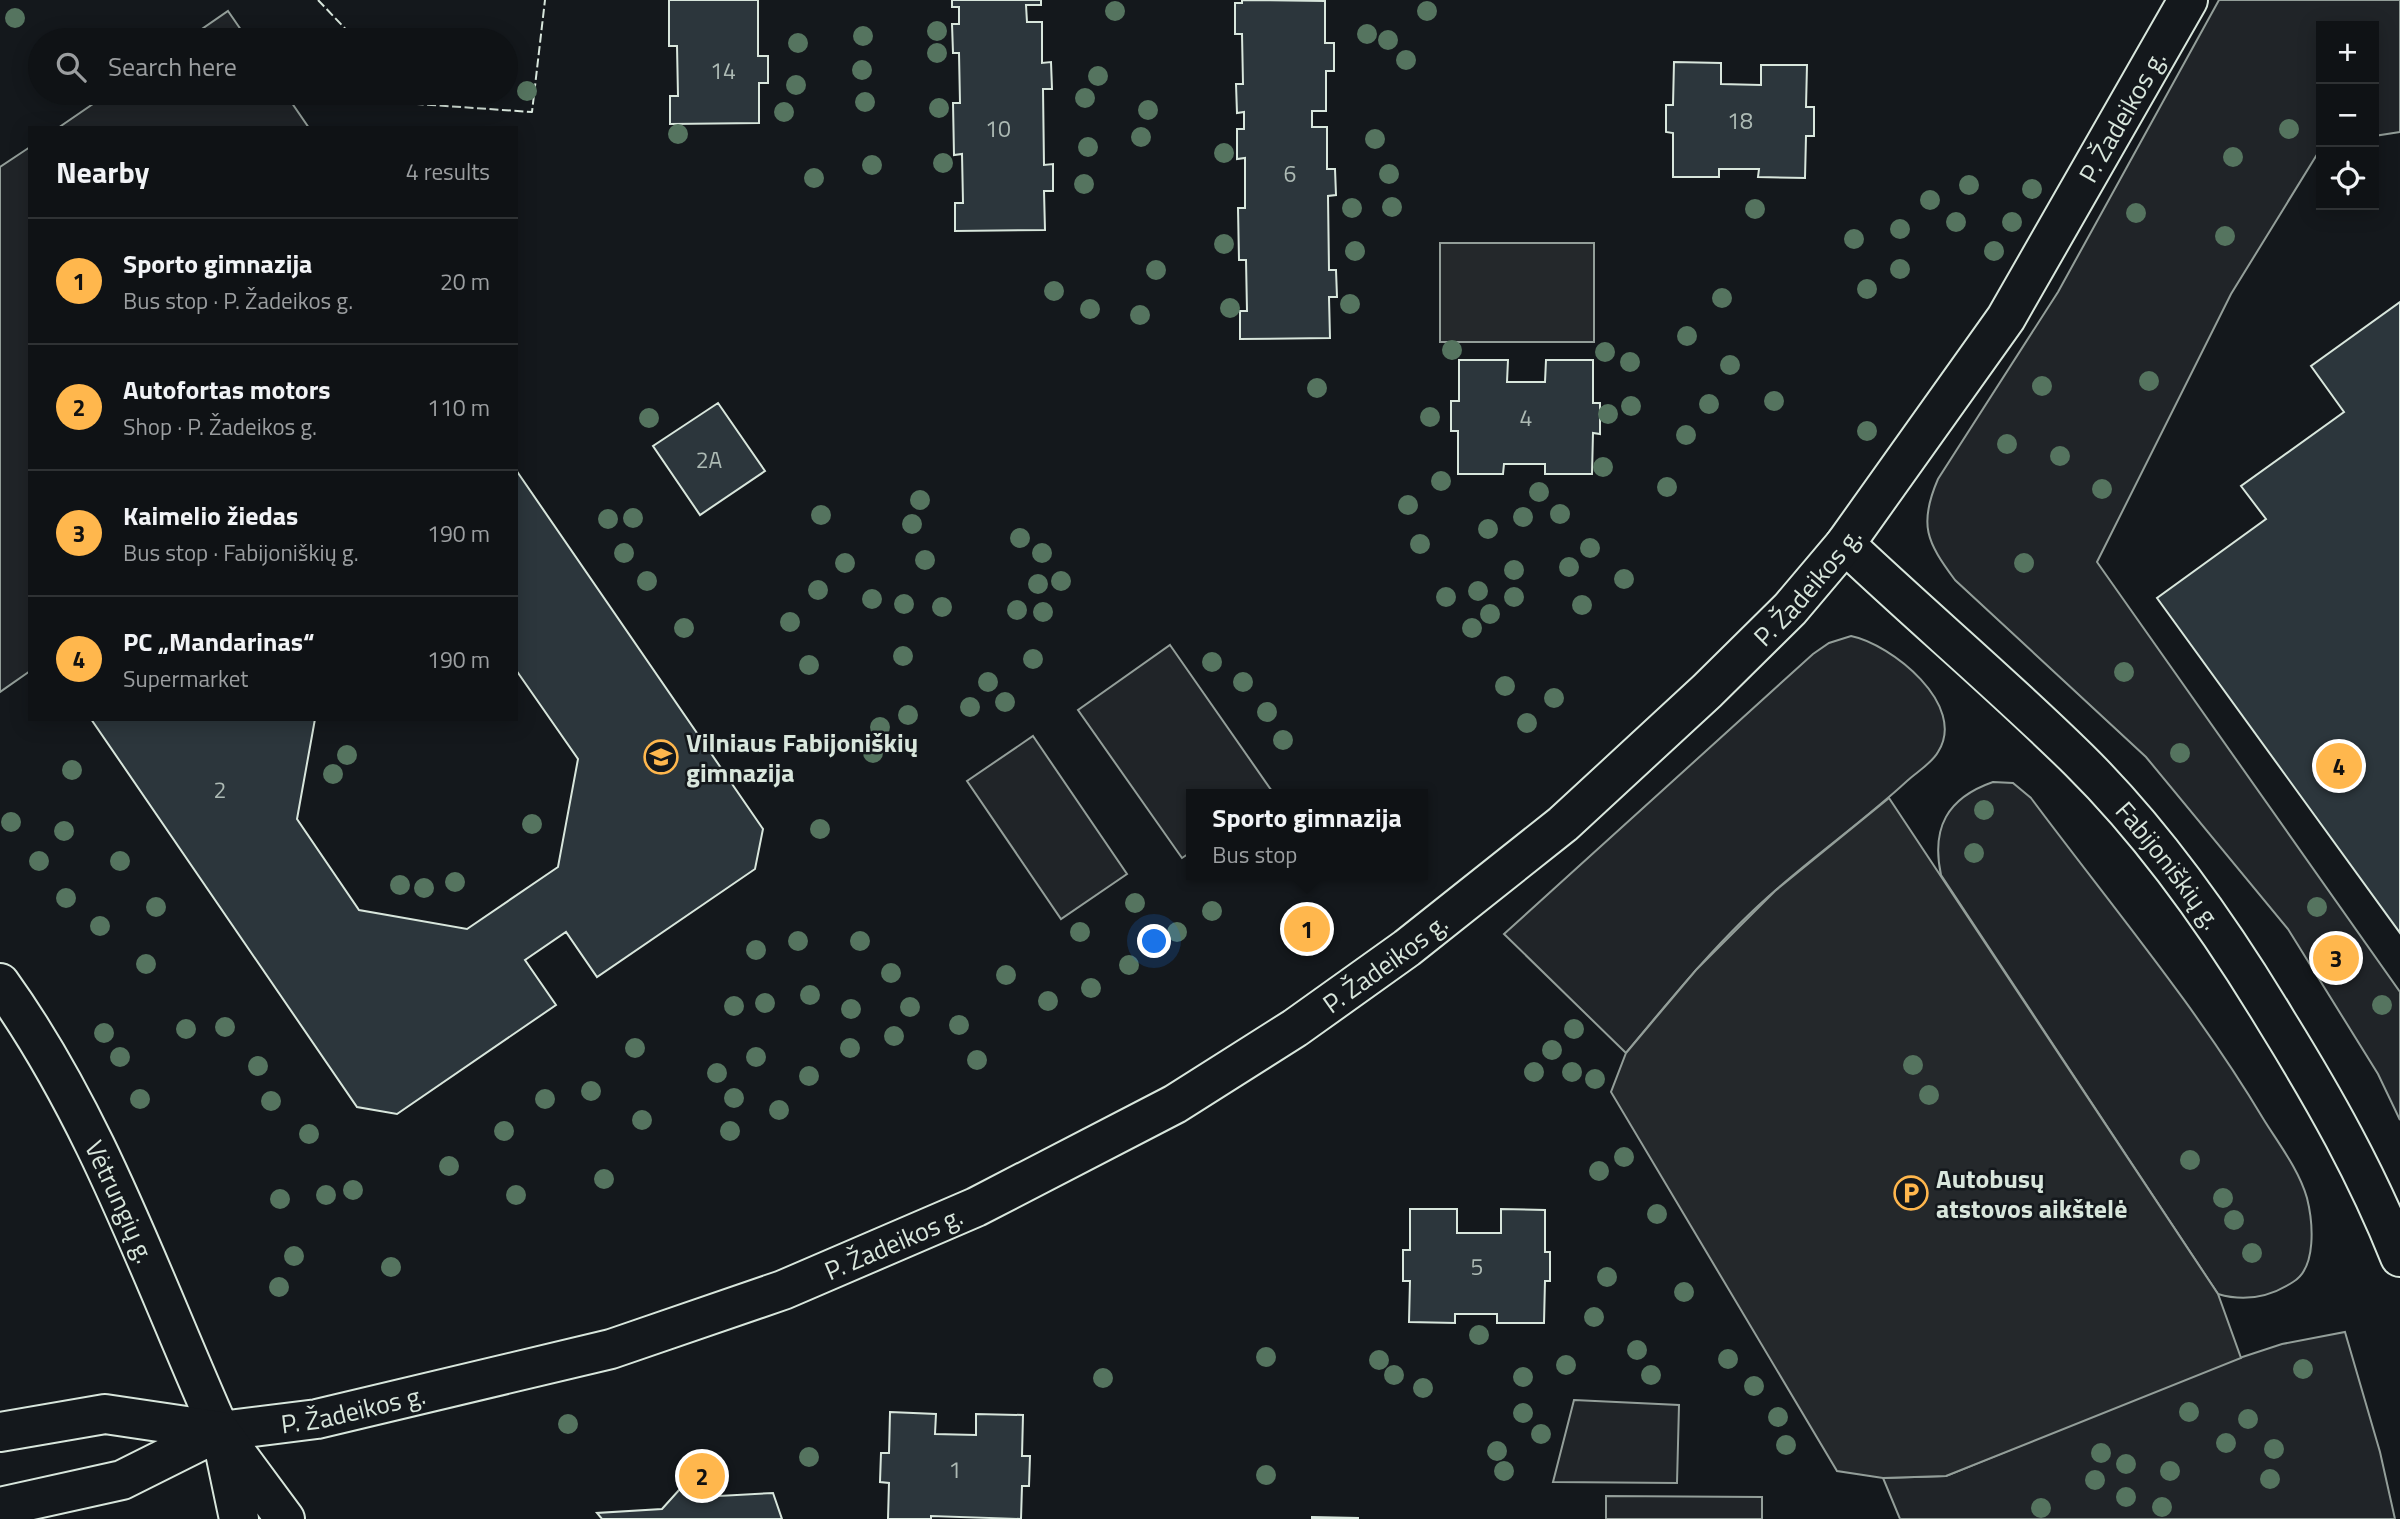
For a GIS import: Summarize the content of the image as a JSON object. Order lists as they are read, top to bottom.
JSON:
{
  "streets": {
    "main road": ["P. Žadeikos g.", "Fabijoniškių g.", "Vėtrungių g."]
  },
  "crossings": [
    ["P. Žadeikos g.", "Fabijoniškių g."],
    ["P. Žadeikos g.", "Vėtrungių g."]
  ],
  "places": {
    "school or university": ["Vilniaus Fabijoniškių gimnazija"],
    "parking": ["Autobusų atstovos aikštelė"]
  },
  "house_numbers": [
    "14",
    "18",
    "10",
    "6",
    "4",
    "2A",
    "2",
    "5",
    "1"
  ],
  "page": {
    "map_buttons": ["+", "−"],
    "search": "Search here",
    "heading": ["Nearby", "4 results"],
    "list": [
      {
        "mark": "1",
        "name": "Sporto gimnazija",
        "note": "Bus stop · P. Žadeikos g.",
        "value": "20 m"
      },
      {
        "mark": "2",
        "name": "Autofortas motors",
        "note": "Shop · P. Žadeikos g.",
        "value": "110 m"
      },
      {
        "mark": "3",
        "name": "Kaimelio žiedas",
        "note": "Bus stop · Fabijoniškių g.",
        "value": "190 m"
      },
      {
        "mark": "4",
        "name": "PC „Mandarinas“",
        "note": "Supermarket",
        "value": "190 m"
      }
    ],
    "pins": [
      "4",
      "1",
      "3",
      "2"
    ],
    "popup": ["Sporto gimnazija", "Bus stop"]
  }
}
